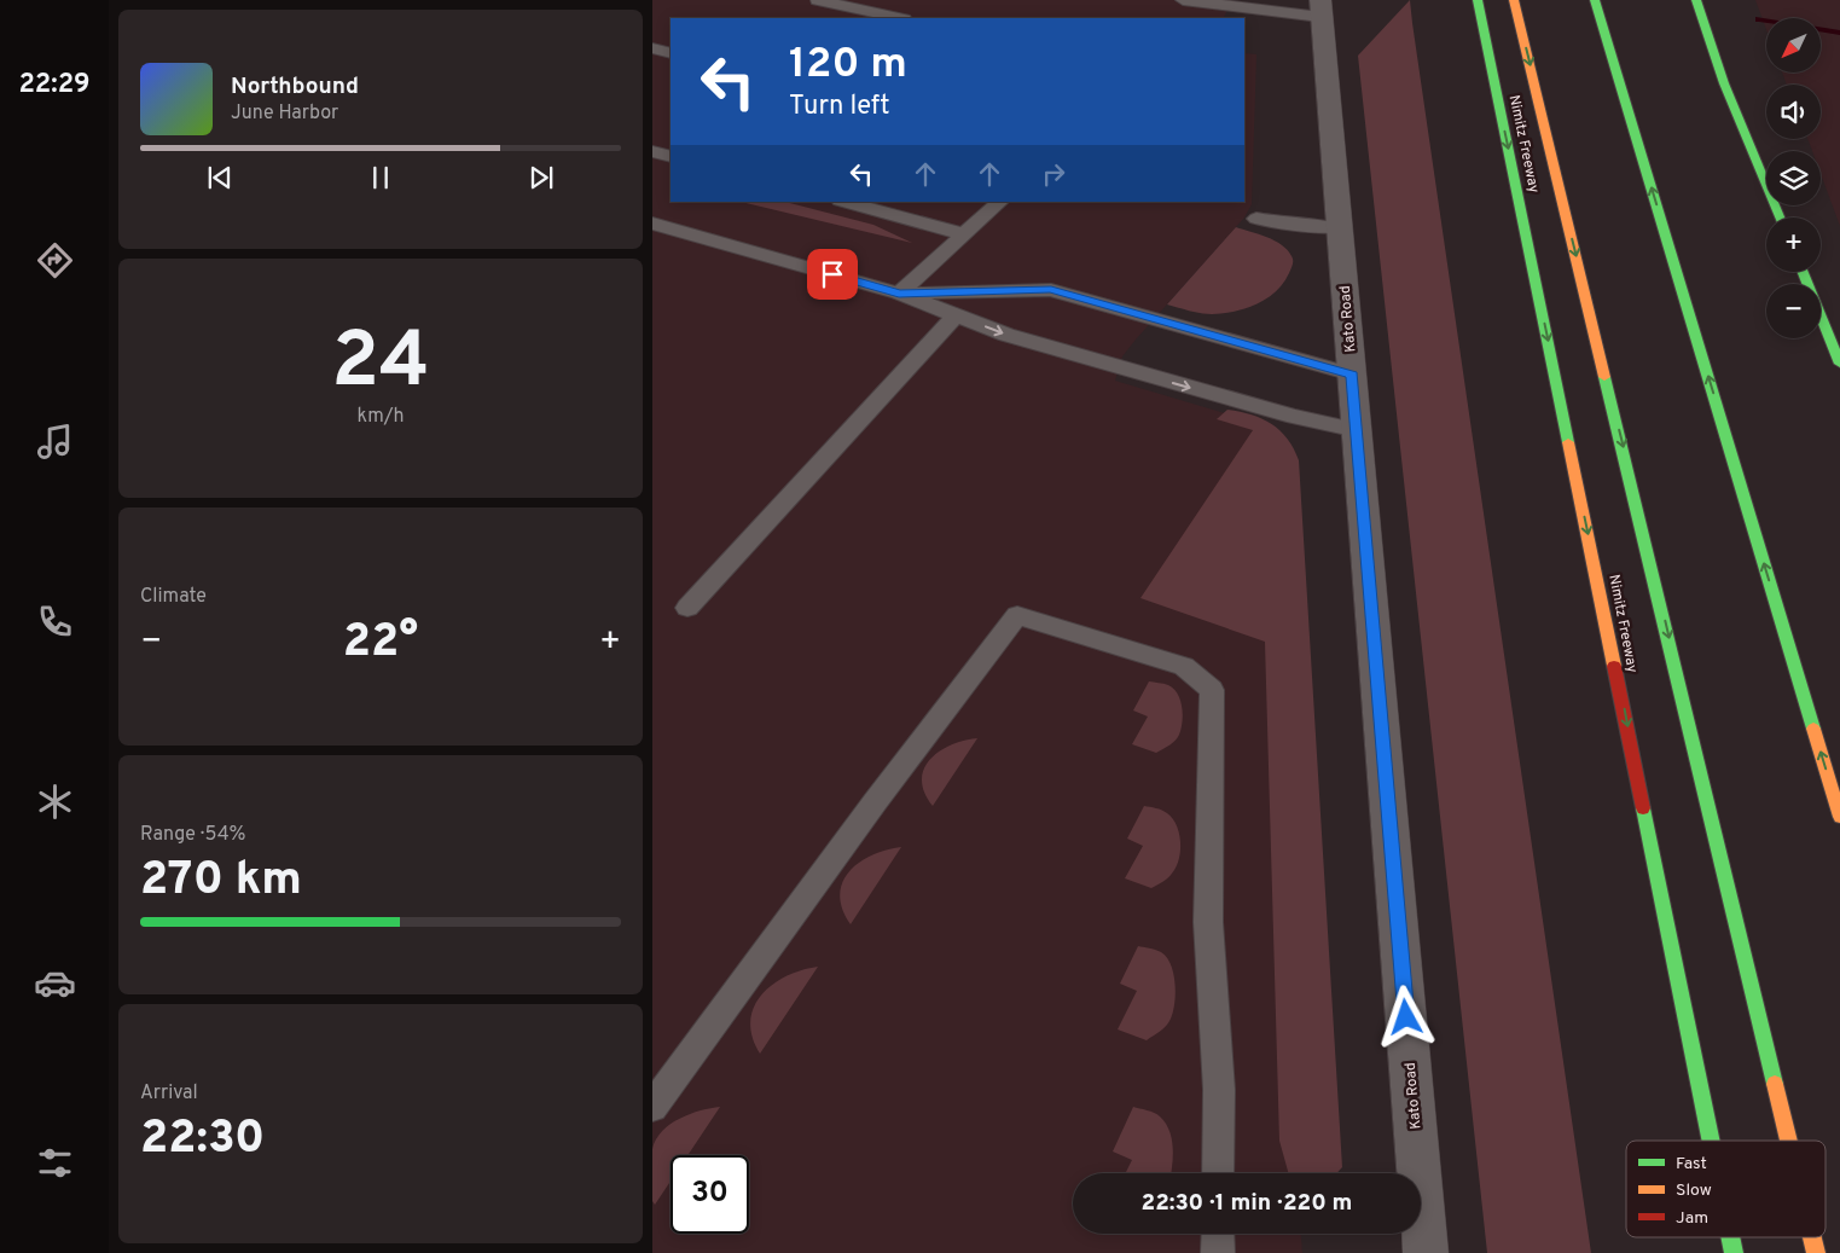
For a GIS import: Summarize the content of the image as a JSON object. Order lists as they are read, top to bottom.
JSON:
{
  "streets": {
    "main road": ["Nimitz Freeway"],
    "street": ["Kato Road"]
  },
  "legend": ["Fast", "Slow", "Jam"],
  "north": "bottom left",
  "page": {
    "tabs": "22:29",
    "map_buttons": ["+", "−"],
    "turn": ["120 m", "Turn left"],
    "song": ["Northbound", "June Harbor"],
    "tile": [
      ["24", "km/h"],
      "Climate",
      ["Range · 54%", "270 km"],
      ["Arrival", "22:30"]
    ],
    "heat": ["−", "22°", "+"],
    "limit": "30",
    "trip": "22:30 · 1 min · 220 m"
  }
}
